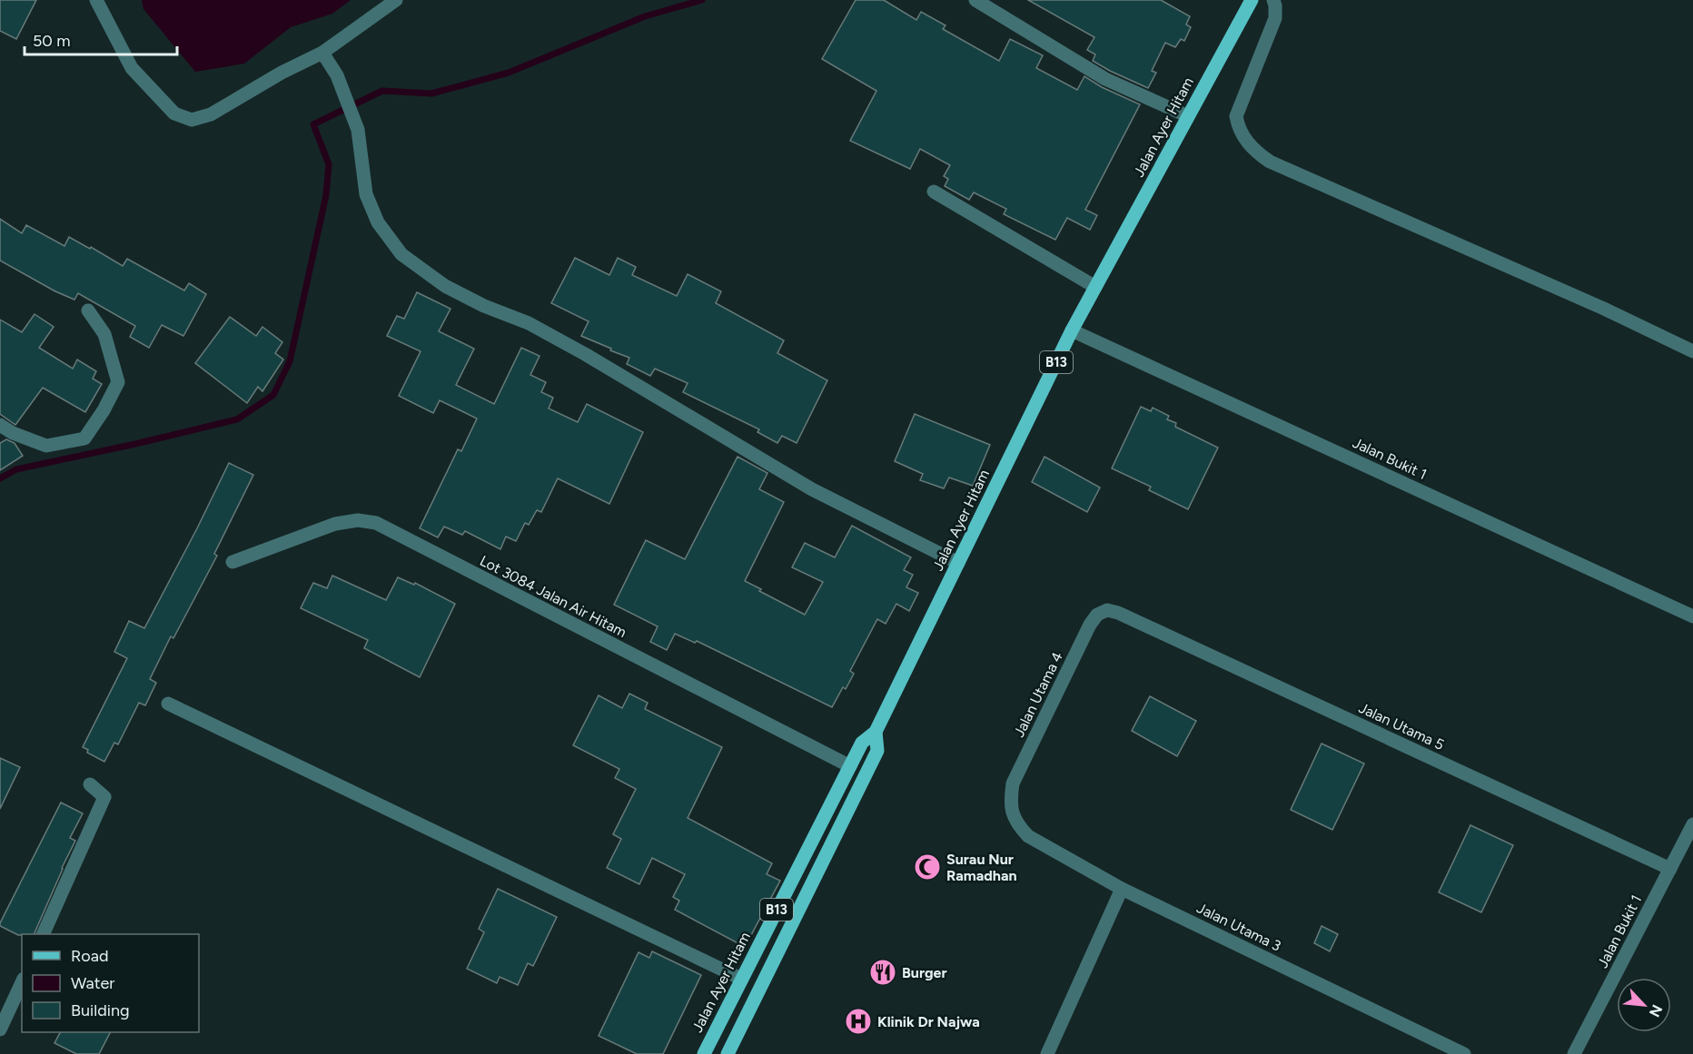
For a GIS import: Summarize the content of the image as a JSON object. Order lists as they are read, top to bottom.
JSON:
{
  "streets": {
    "main road": ["Jalan Ayer Hitam", "B13"],
    "street": [
      "Jalan Bukit 1",
      "Lot 3084 Jalan Air Hitam",
      "Jalan Utama 4",
      "Jalan Utama 5",
      "Jalan Utama 3"
    ]
  },
  "crossings": [
    ["Jalan Ayer Hitam", "Jalan Bukit 1"],
    ["Jalan Ayer Hitam", "Lot 3084 Jalan Air Hitam"],
    ["Jalan Bukit 1", "Jalan Utama 5"],
    ["Jalan Utama 4", "Jalan Utama 5"],
    ["Jalan Utama 4", "Jalan Utama 3"]
  ],
  "places": {
    "mosque": ["Surau Nur Ramadhan"],
    "restaurant": ["Burger"],
    "hospital": ["Klinik Dr Najwa"]
  },
  "legend": ["Road", "Water", "Building"],
  "scale_bar": "50 m",
  "north": "bottom right"
}
